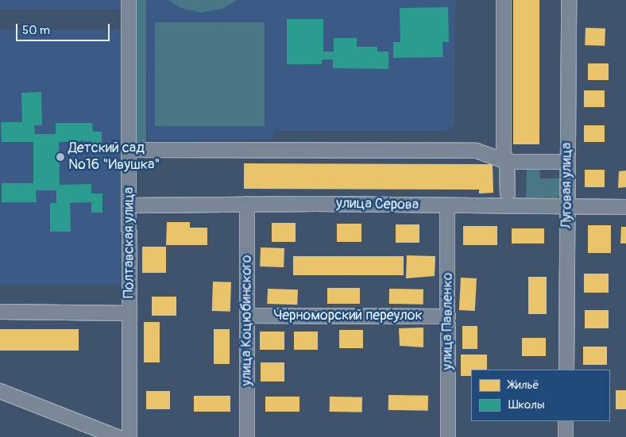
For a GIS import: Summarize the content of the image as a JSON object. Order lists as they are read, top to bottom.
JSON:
{
  "streets": {
    "street": [
      "Луговая улица",
      "улица Серова",
      "Полтавская улица",
      "Черноморский переулок",
      "улица Коцюбинского",
      "улица Павленко"
    ]
  },
  "crossings": [
    ["Луговая улица", "улица Серова"],
    ["улица Серова", "Полтавская улица"],
    ["улица Серова", "улица Коцюбинского"],
    ["улица Серова", "улица Павленко"],
    ["Черноморский переулок", "улица Коцюбинского"],
    ["Черноморский переулок", "улица Павленко"]
  ],
  "places": ["Детский сад №16 \"Ивушка\""],
  "legend": ["Жильё", "Школы"],
  "scale_bar": "50 m"
}
